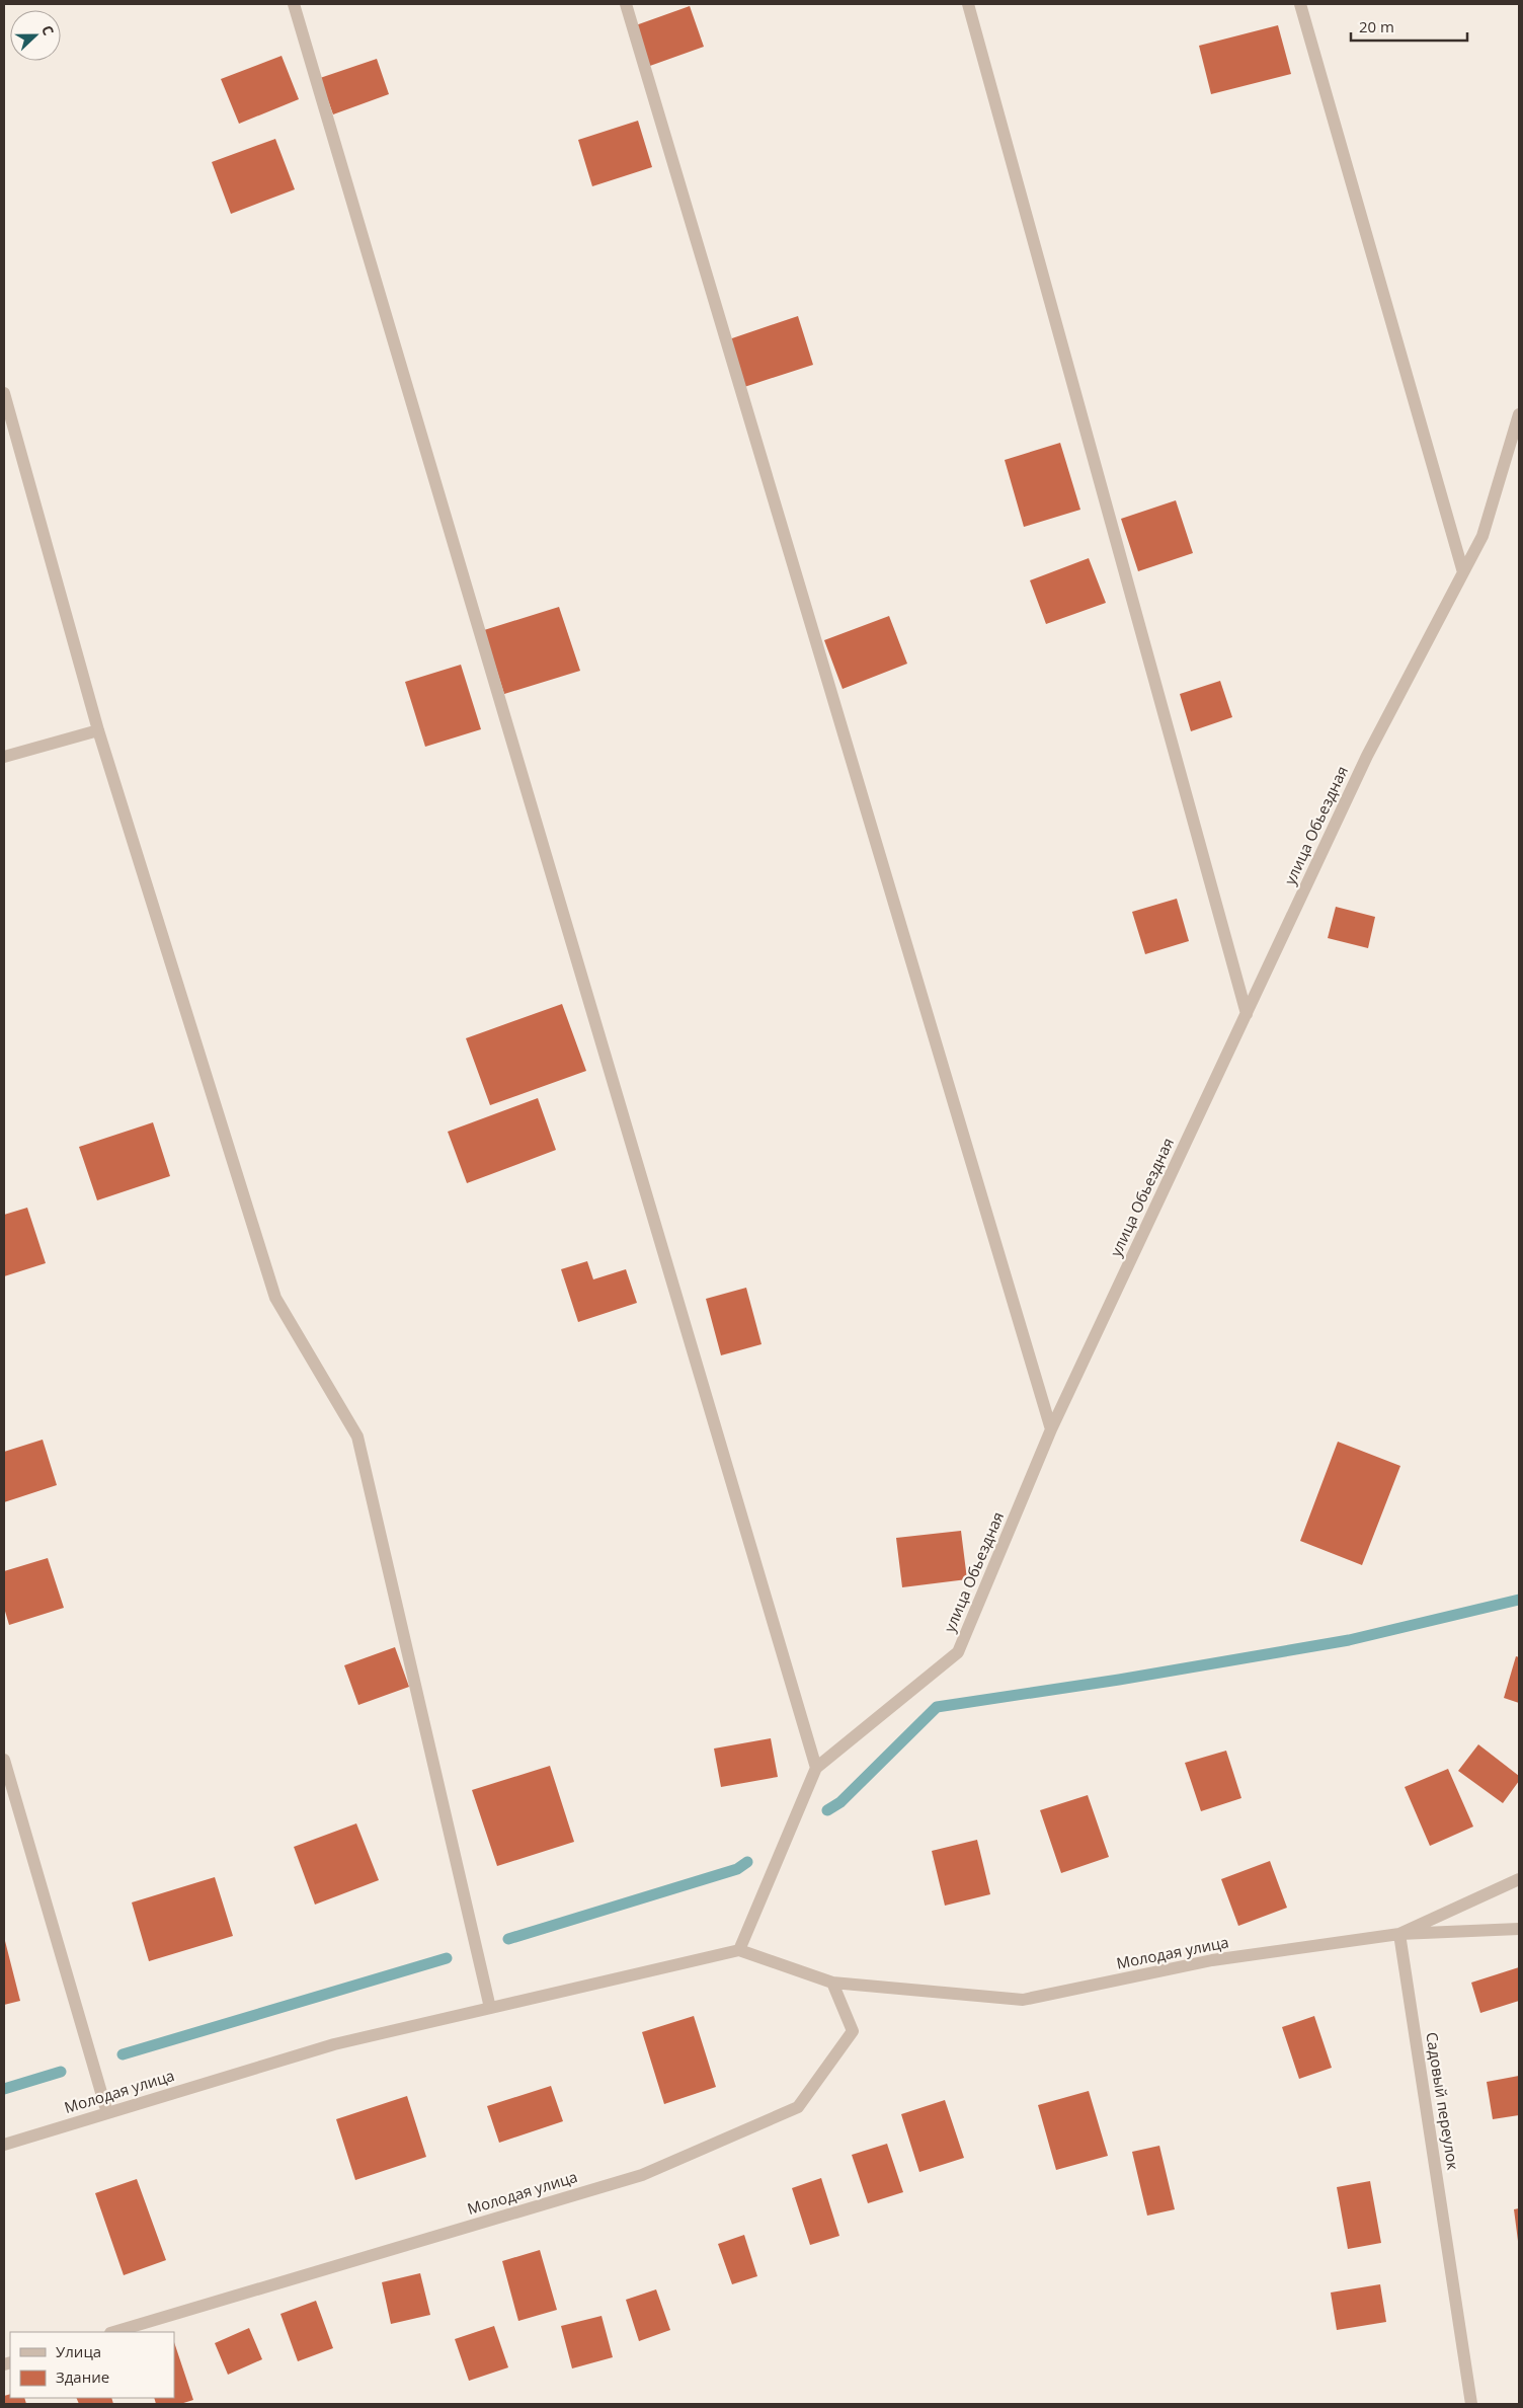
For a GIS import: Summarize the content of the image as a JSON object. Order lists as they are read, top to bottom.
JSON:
{
  "streets": {
    "street": ["улица Обьездная", "Молодая улица", "Садовый переулок"]
  },
  "crossings": [
    ["улица Обьездная", "Молодая улица"],
    ["Молодая улица", "Садовый переулок"]
  ],
  "legend": ["Улица", "Здание"],
  "scale_bar": "20 m",
  "north": "right"
}
